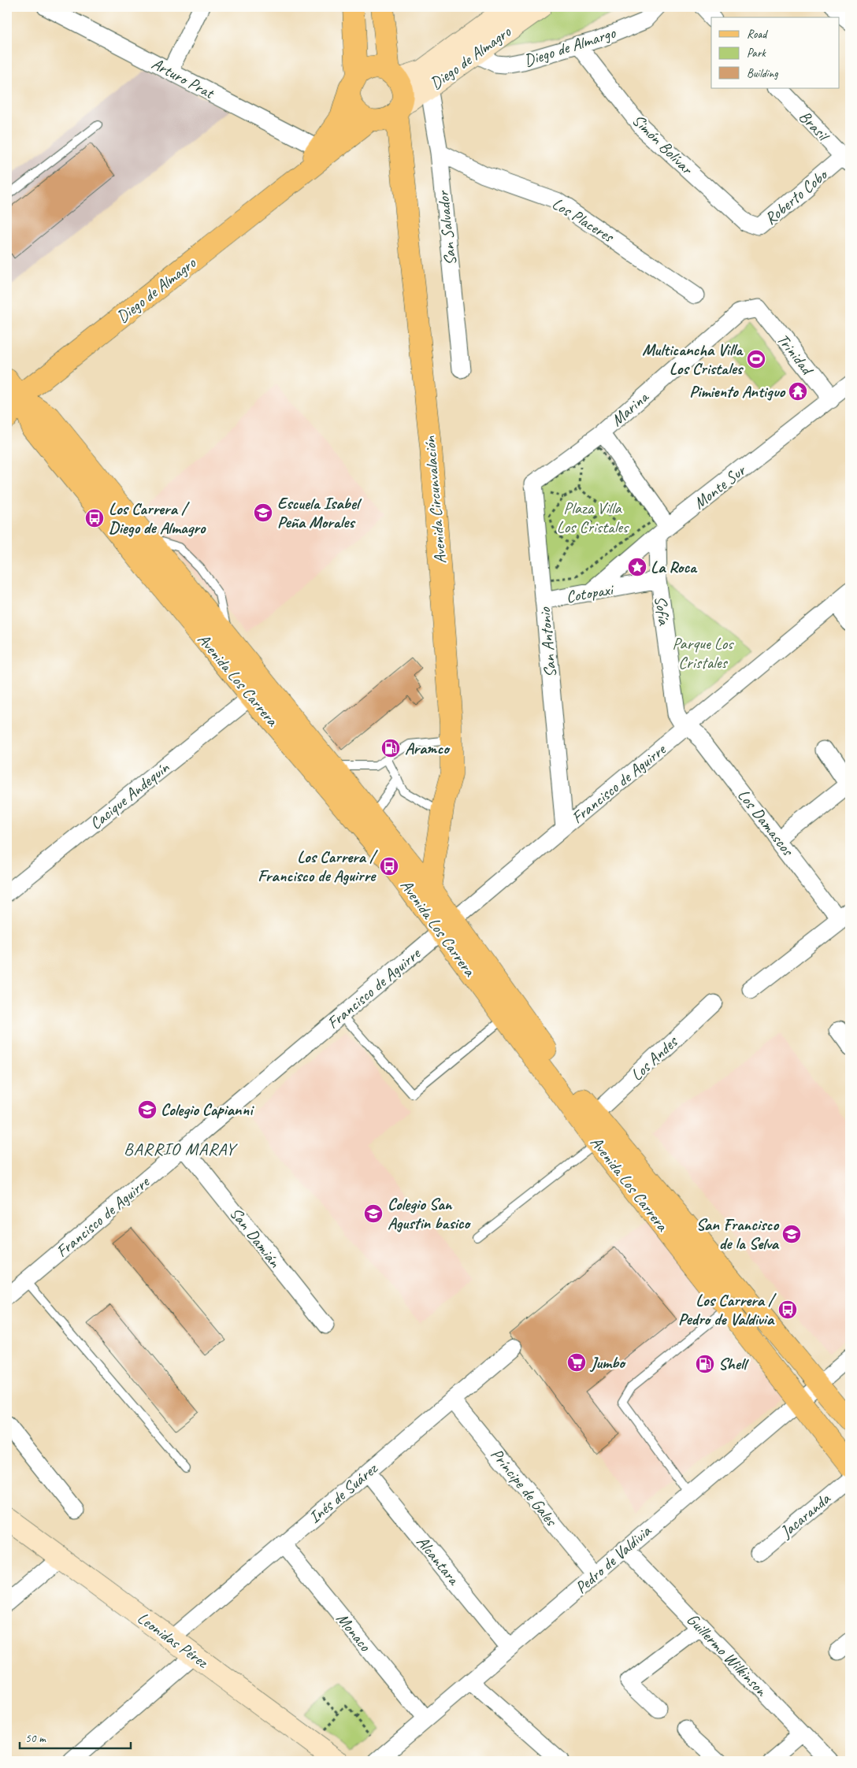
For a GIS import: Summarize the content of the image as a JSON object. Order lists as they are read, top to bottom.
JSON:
{
  "streets": {
    "main road": ["Diego de Almagro", "Avenida Circunvalación", "Avenida Los Carrera"],
    "street": [
      "Diego de Almargo",
      "Arturo Prat",
      "Brasil",
      "Simón Bolívar",
      "Roberto Cobo",
      "Los Placeres",
      "San Salvador",
      "Trinidad",
      "Marina",
      "Monte Sur",
      "Cotopaxi",
      "Sofía",
      "San Antonio",
      "Francisco de Aguirre",
      "Cacique Andequín",
      "Los Damascos",
      "Los Andes",
      "San Damián",
      "Príncipe de Gales",
      "Inés de Suárez",
      "Jacaranda",
      "Pedro de Valdivia",
      "Alcantara",
      "Monaco",
      "Leonidas Pérez",
      "Guillermo Wilkinson"
    ]
  },
  "crossings": [
    ["Diego de Almargo", "Diego de Almagro"],
    ["Diego de Almargo", "Simón Bolívar"],
    ["Diego de Almagro", "Arturo Prat"],
    ["Diego de Almagro", "San Salvador"],
    ["Diego de Almagro", "Avenida Circunvalación"],
    ["Diego de Almagro", "Avenida Los Carrera"],
    ["Brasil", "Roberto Cobo"],
    ["Simón Bolívar", "Roberto Cobo"],
    ["Los Placeres", "San Salvador"],
    ["Trinidad", "Marina"],
    ["Trinidad", "Monte Sur"],
    ["Marina", "San Antonio"],
    ["Monte Sur", "Cotopaxi"],
    ["Monte Sur", "Sofía"],
    ["Avenida Circunvalación", "Avenida Los Carrera"],
    ["Cotopaxi", "Sofía"],
    ["Cotopaxi", "San Antonio"],
    ["Sofía", "Francisco de Aguirre"],
    ["Sofía", "Los Damascos"],
    ["San Antonio", "Francisco de Aguirre"],
    ["Avenida Los Carrera", "Francisco de Aguirre"],
    ["Avenida Los Carrera", "Cacique Andequín"],
    ["Avenida Los Carrera", "Los Andes"],
    ["Avenida Los Carrera", "Pedro de Valdivia"],
    ["Francisco de Aguirre", "Los Damascos"],
    ["Francisco de Aguirre", "San Damián"],
    ["Príncipe de Gales", "Inés de Suárez"],
    ["Príncipe de Gales", "Pedro de Valdivia"],
    ["Inés de Suárez", "Alcantara"],
    ["Inés de Suárez", "Monaco"],
    ["Inés de Suárez", "Leonidas Pérez"],
    ["Pedro de Valdivia", "Alcantara"],
    ["Pedro de Valdivia", "Monaco"],
    ["Pedro de Valdivia", "Guillermo Wilkinson"]
  ],
  "districts": ["BARRIO MARAY"],
  "parks": ["Plaza Villa Los Cristales", "Parque Los Cristales"],
  "places": {
    "sports": ["Multicancha Villa Los Cristales"],
    "temple": ["Pimiento Antiguo"],
    "school or university": [
      "Escuela Isabel Peña Morales",
      "Colegio Capianni",
      "Colegio San Agustin basico",
      "San Francisco de la Selva"
    ],
    "bus stop": ["Los Carrera / Diego de Almagro", "Los Carrera / Francisco de Aguirre", "Los Carrera / Pedro de Valdivia"],
    "place": ["La Roca"],
    "fuel station": ["Aramco", "Shell"],
    "supermarket": ["Jumbo"]
  },
  "legend": ["Road", "Park", "Building"],
  "scale_bar": "50 m"
}
